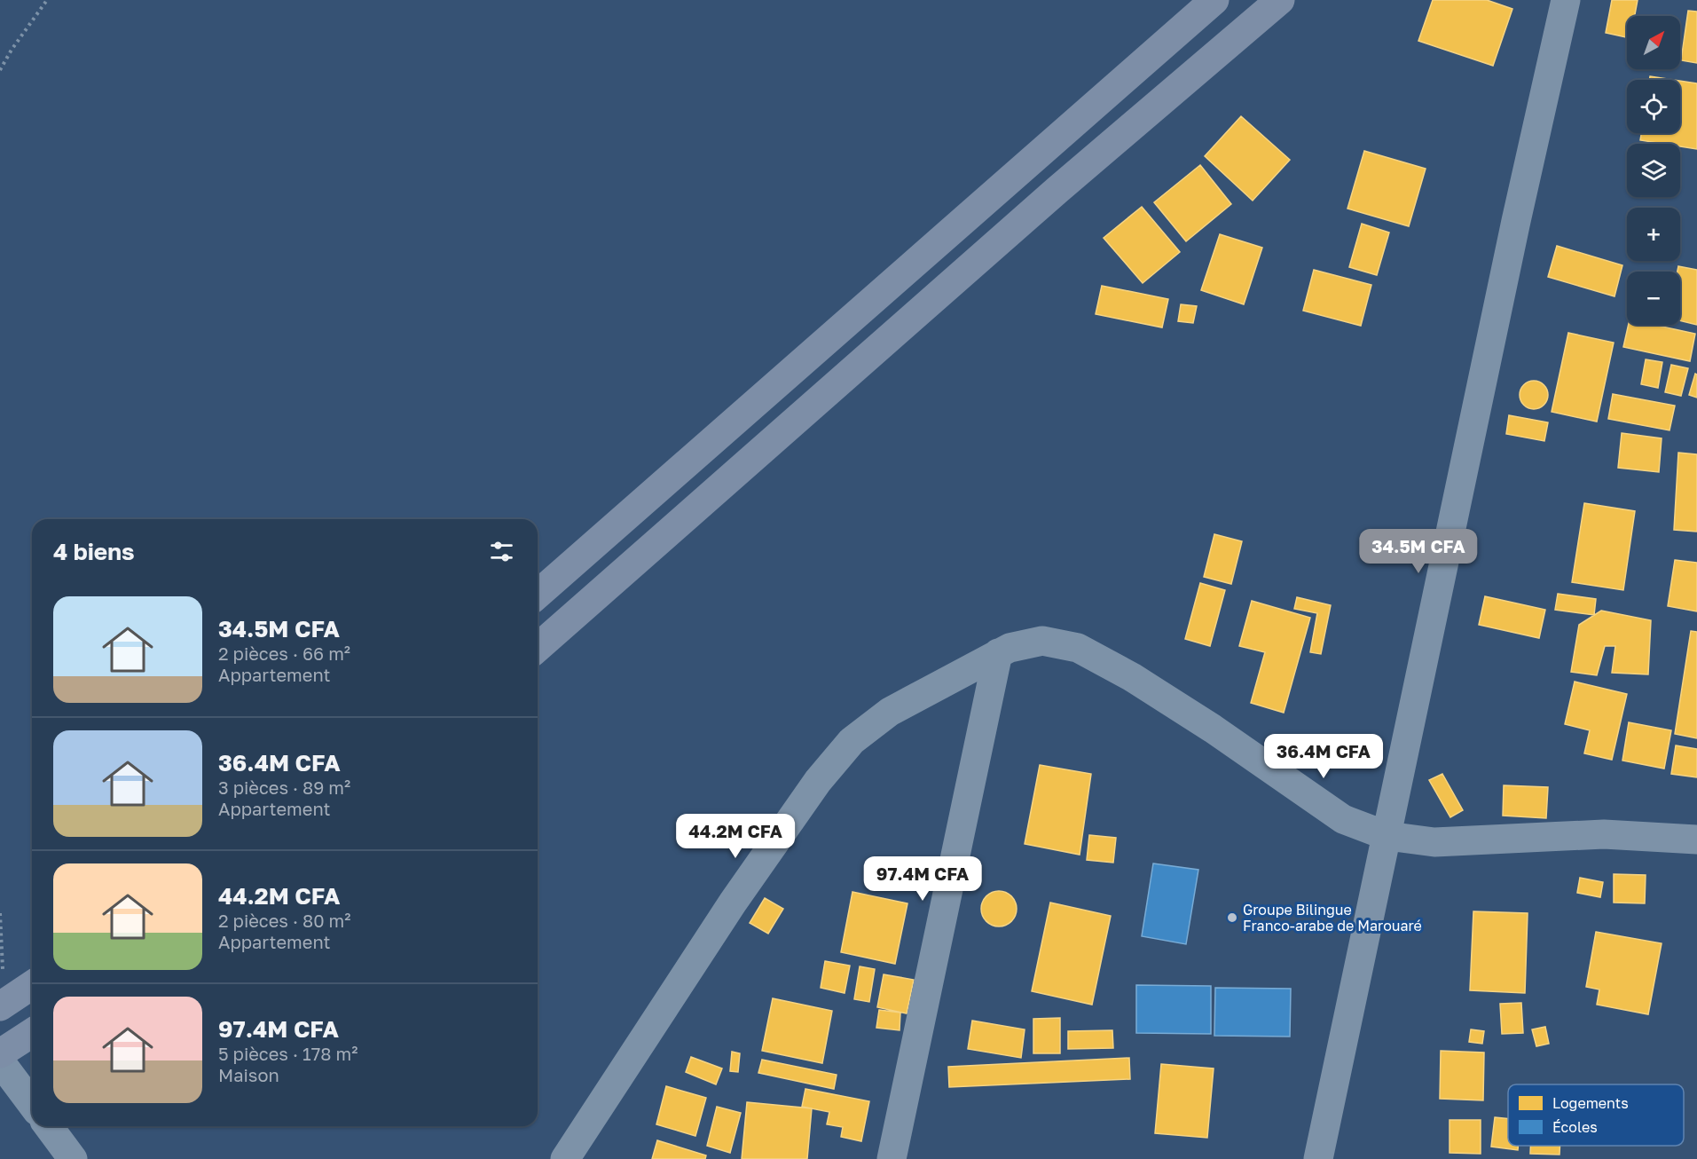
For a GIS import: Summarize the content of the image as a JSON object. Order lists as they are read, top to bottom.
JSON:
{
  "places": ["Groupe Bilingue Franco-arabe de Marouaré"],
  "legend": ["Logements", "Écoles"],
  "north": "top right",
  "page": {
    "map_buttons": ["+", "−"],
    "heading": "4 biens",
    "price": [
      "34.5M CFA",
      "36.4M CFA",
      "44.2M CFA",
      "97.4M CFA"
    ],
    "list": [
      {
        "name": "34.5M CFA",
        "note": "2 pièces · 66 m² · Appartement"
      },
      {
        "name": "36.4M CFA",
        "note": "3 pièces · 89 m² · Appartement"
      },
      {
        "name": "44.2M CFA",
        "note": "2 pièces · 80 m² · Appartement"
      },
      {
        "name": "97.4M CFA",
        "note": "5 pièces · 178 m² · Maison"
      }
    ]
  }
}
